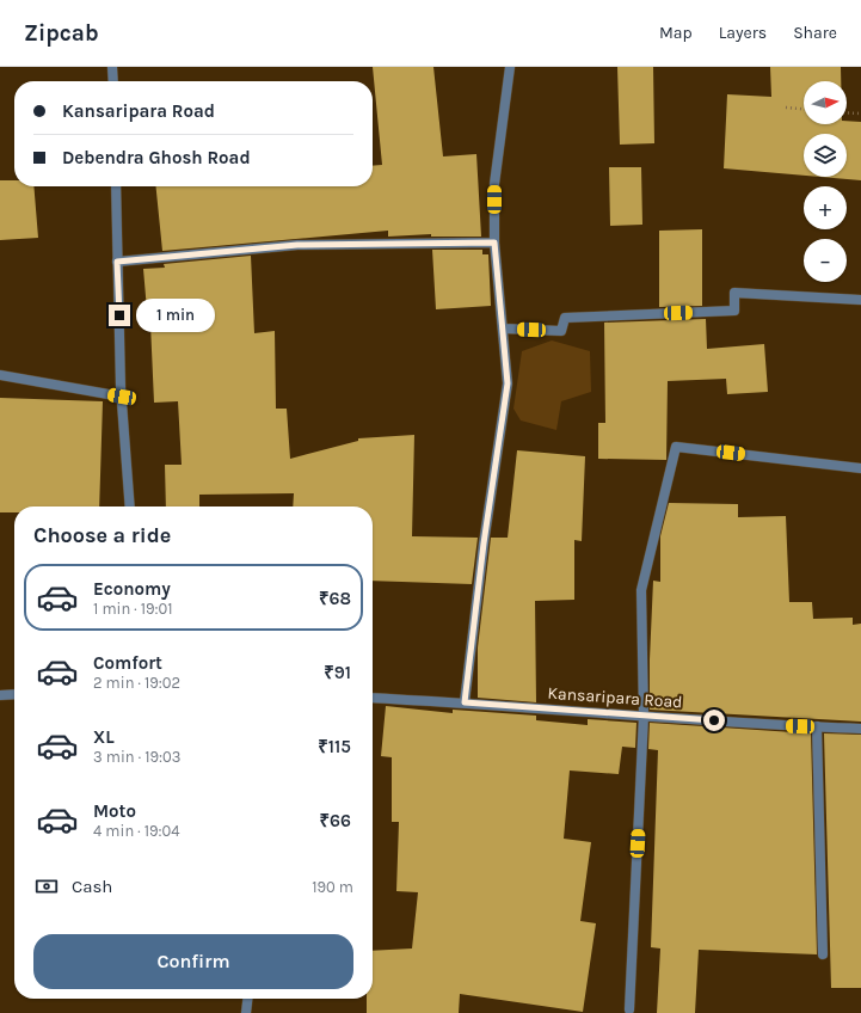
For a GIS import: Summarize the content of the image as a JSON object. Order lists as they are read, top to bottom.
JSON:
{
  "streets": {
    "street": ["Kansaripara Road"]
  },
  "north": "right",
  "page": {
    "header": "Zipcab",
    "nav": ["Map", "Layers", "Share"],
    "map_buttons": ["+", "−"],
    "banner": ["Kansaripara Road", "Debendra Ghosh Road"],
    "bubble": "1 min",
    "heading": "Choose a ride",
    "list": [
      {
        "name": "Economy",
        "note": "1 min · 19:01",
        "value": "₹68"
      },
      {
        "name": "Comfort",
        "note": "2 min · 19:02",
        "value": "₹91"
      },
      {
        "name": "XL",
        "note": "3 min · 19:03",
        "value": "₹115"
      },
      {
        "name": "Moto",
        "note": "4 min · 19:04",
        "value": "₹66"
      }
    ],
    "pay": ["Cash", "190 m"],
    "buttons": "Confirm"
  }
}
